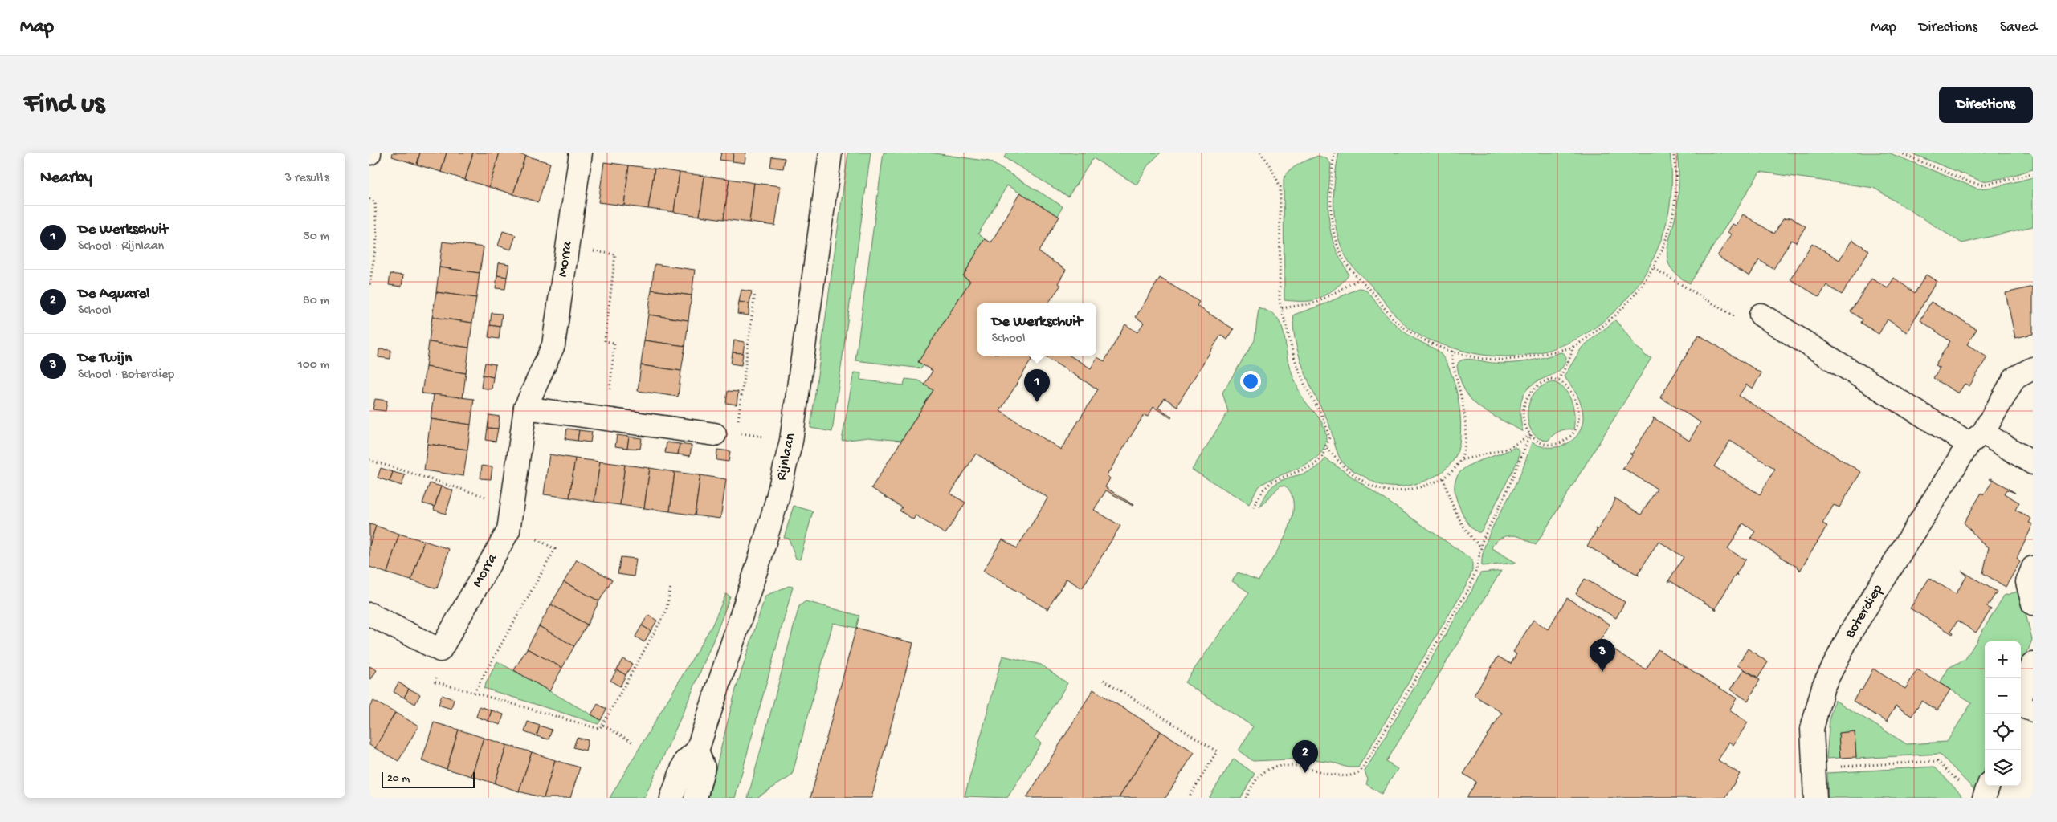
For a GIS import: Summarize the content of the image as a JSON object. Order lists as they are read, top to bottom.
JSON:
{
  "streets": {
    "street": ["Morra", "Rijnlaan", "Boterdiep"]
  },
  "scale_bar": "20 m",
  "page": {
    "header": "Map",
    "nav": ["Map", "Directions", "Saved"],
    "buttons": "Directions",
    "title": "Find us",
    "heading": ["Nearby", "3 results"],
    "list": [
      {
        "mark": "1",
        "name": "De Werkschuit",
        "note": "School · Rijnlaan",
        "value": "50 m"
      },
      {
        "mark": "2",
        "name": "De Aquarel",
        "note": "School",
        "value": "80 m"
      },
      {
        "mark": "3",
        "name": "De Twijn",
        "note": "School · Boterdiep",
        "value": "100 m"
      }
    ],
    "popup": ["De Werkschuit", "School"],
    "pins": ["1", "3", "2"],
    "map_buttons": ["+", "−"],
    "scale": "20 m"
  }
}
